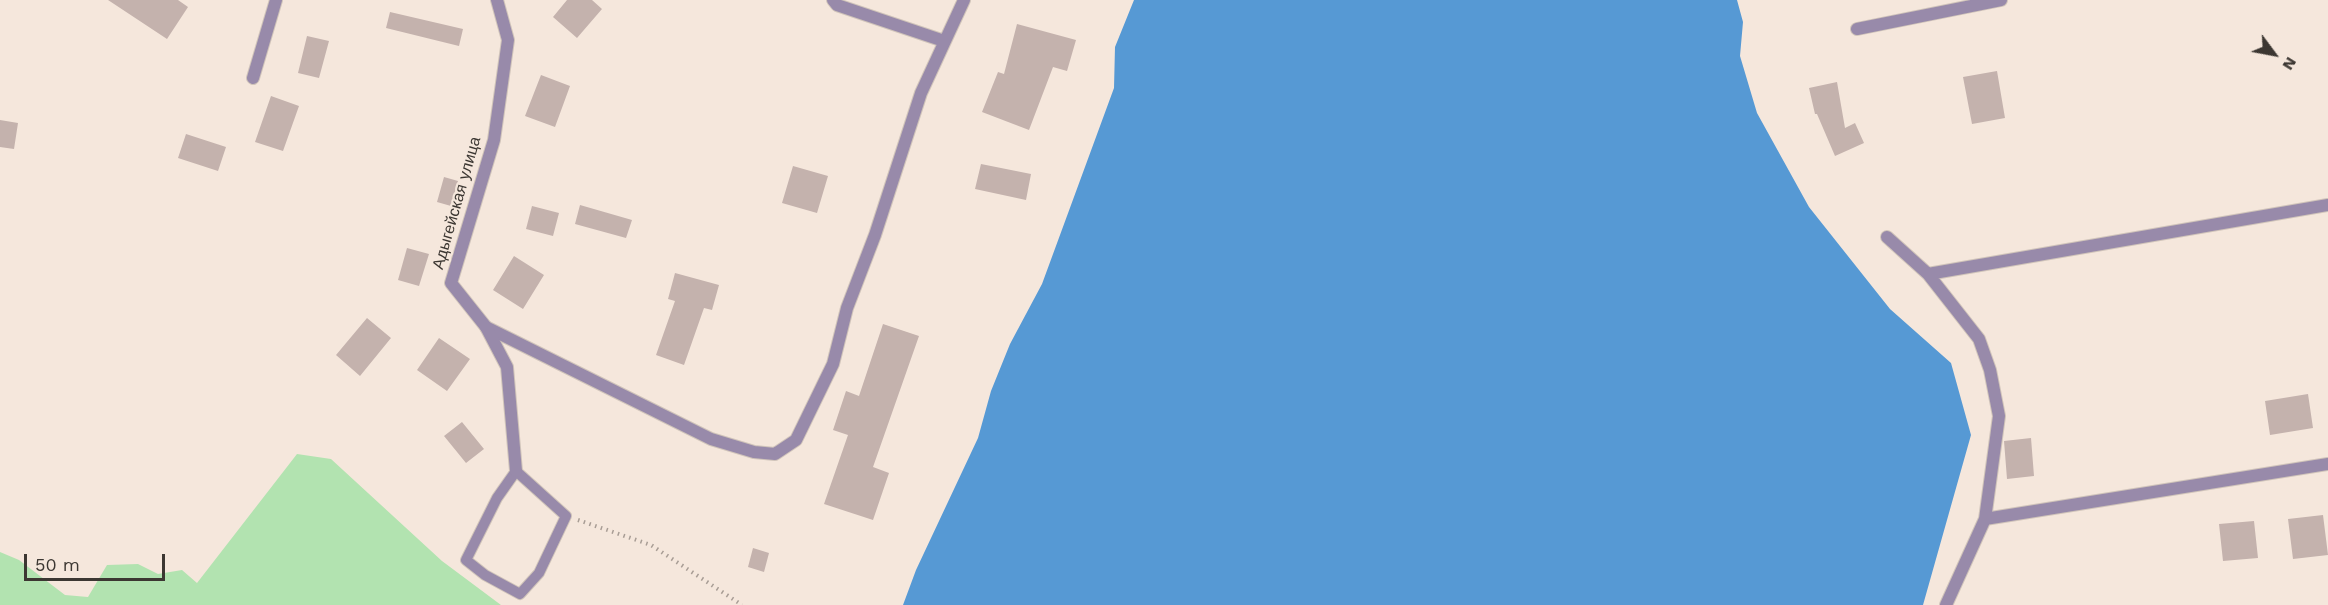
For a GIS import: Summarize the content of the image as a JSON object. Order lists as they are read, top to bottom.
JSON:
{
  "streets": {
    "street": ["Адыгейская улица"]
  },
  "scale_bar": "50 m",
  "north": "bottom right"
}
